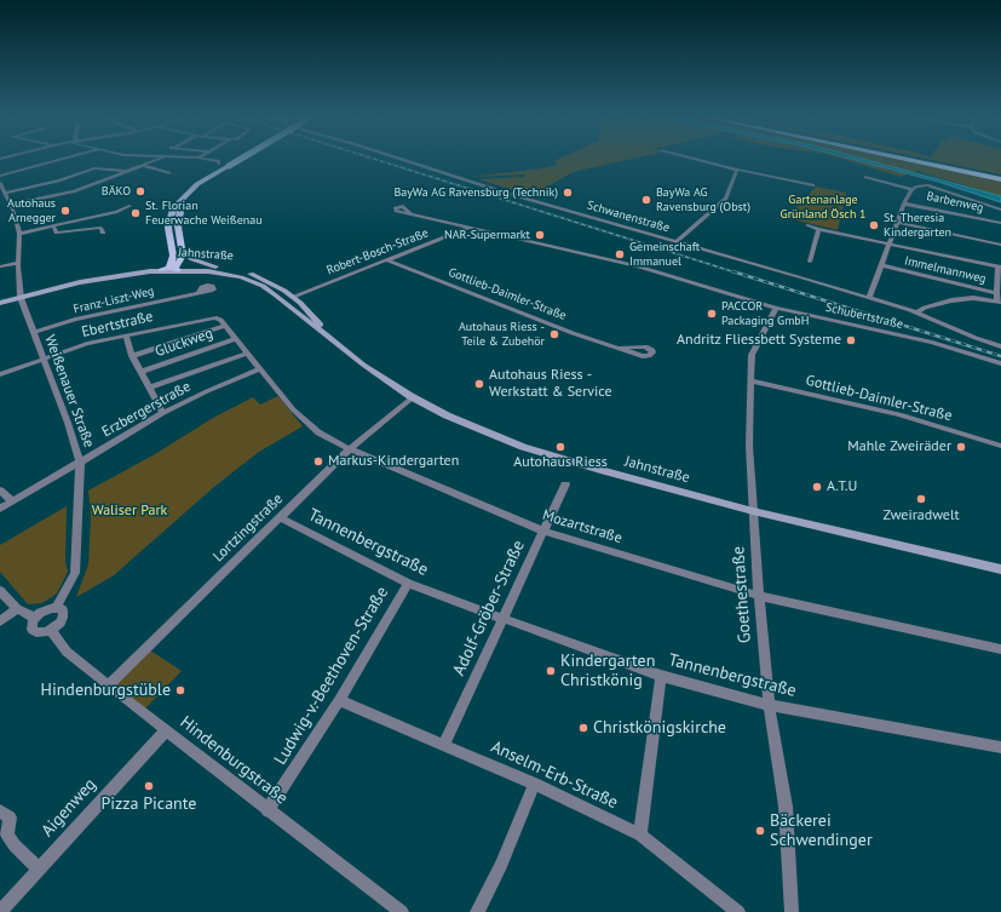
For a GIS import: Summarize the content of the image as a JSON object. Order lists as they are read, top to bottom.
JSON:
{
  "streets": {
    "main road": ["Jahnstraße"],
    "street": [
      "Barbenweg",
      "Schwanenstraße",
      "Robert-Bosch-Straße",
      "Immelmannweg",
      "Gottlieb-Daimler-Straße",
      "Franz-Liszt-Weg",
      "Schubertstraße",
      "Ebertstraße",
      "Gluckweg",
      "Weißenauer Straße",
      "Erzbergerstraße",
      "Mozartstraße",
      "Lortzingstraße",
      "Tannenbergstraße",
      "Goethestraße",
      "Adolf-Gröber-Straße",
      "Ludwig-v.-Beethoven-Straße",
      "Hindenburgstraße",
      "Anselm-Erb-Straße",
      "Aigenweg"
    ]
  },
  "crossings": [
    ["Robert-Bosch-Straße", "Jahnstraße"],
    ["Robert-Bosch-Straße", "Gottlieb-Daimler-Straße"],
    ["Robert-Bosch-Straße", "Schubertstraße"],
    ["Jahnstraße", "Weißenauer Straße"],
    ["Jahnstraße", "Lortzingstraße"],
    ["Jahnstraße", "Goethestraße"],
    ["Gottlieb-Daimler-Straße", "Goethestraße"],
    ["Franz-Liszt-Weg", "Weißenauer Straße"],
    ["Schubertstraße", "Goethestraße"],
    ["Ebertstraße", "Weißenauer Straße"],
    ["Ebertstraße", "Mozartstraße"],
    ["Gluckweg", "Mozartstraße"],
    ["Weißenauer Straße", "Erzbergerstraße"],
    ["Erzbergerstraße", "Mozartstraße"],
    ["Mozartstraße", "Lortzingstraße"],
    ["Mozartstraße", "Goethestraße"],
    ["Mozartstraße", "Adolf-Gröber-Straße"],
    ["Lortzingstraße", "Tannenbergstraße"],
    ["Lortzingstraße", "Hindenburgstraße"],
    ["Tannenbergstraße", "Goethestraße"],
    ["Tannenbergstraße", "Adolf-Gröber-Straße"],
    ["Tannenbergstraße", "Ludwig-v.-Beethoven-Straße"],
    ["Adolf-Gröber-Straße", "Anselm-Erb-Straße"],
    ["Ludwig-v.-Beethoven-Straße", "Hindenburgstraße"],
    ["Ludwig-v.-Beethoven-Straße", "Anselm-Erb-Straße"],
    ["Hindenburgstraße", "Aigenweg"]
  ],
  "parks": ["Gartenanlage Grünland Ösch 1", "Waliser Park"],
  "places": [
    "BÄKO",
    "BayWa AG Ravensburg (Technik)",
    "BayWa AG Ravensburg (Obst)",
    "Autohaus Arnegger",
    "St. Florian Feuerwache Weißenau",
    "St. Theresia Kindergarten",
    "NAR-Supermarkt",
    "Gemeinschaft Immanuel",
    "PACCOR Packaging GmbH",
    "Autohaus Riess - Teile & Zubehör",
    "Andritz Fliessbett Systeme",
    "Autohaus Riess - Werkstatt & Service",
    "Autohaus Riess",
    "Mahle Zweiräder",
    "Markus-Kindergarten",
    "A.T.U",
    "Zweiradwelt",
    "Kindergarten Christkönig",
    "Hindenburgstüble",
    "Christkönigskirche",
    "Pizza Picante",
    "Bäckerei Schwendinger"
  ]
}
